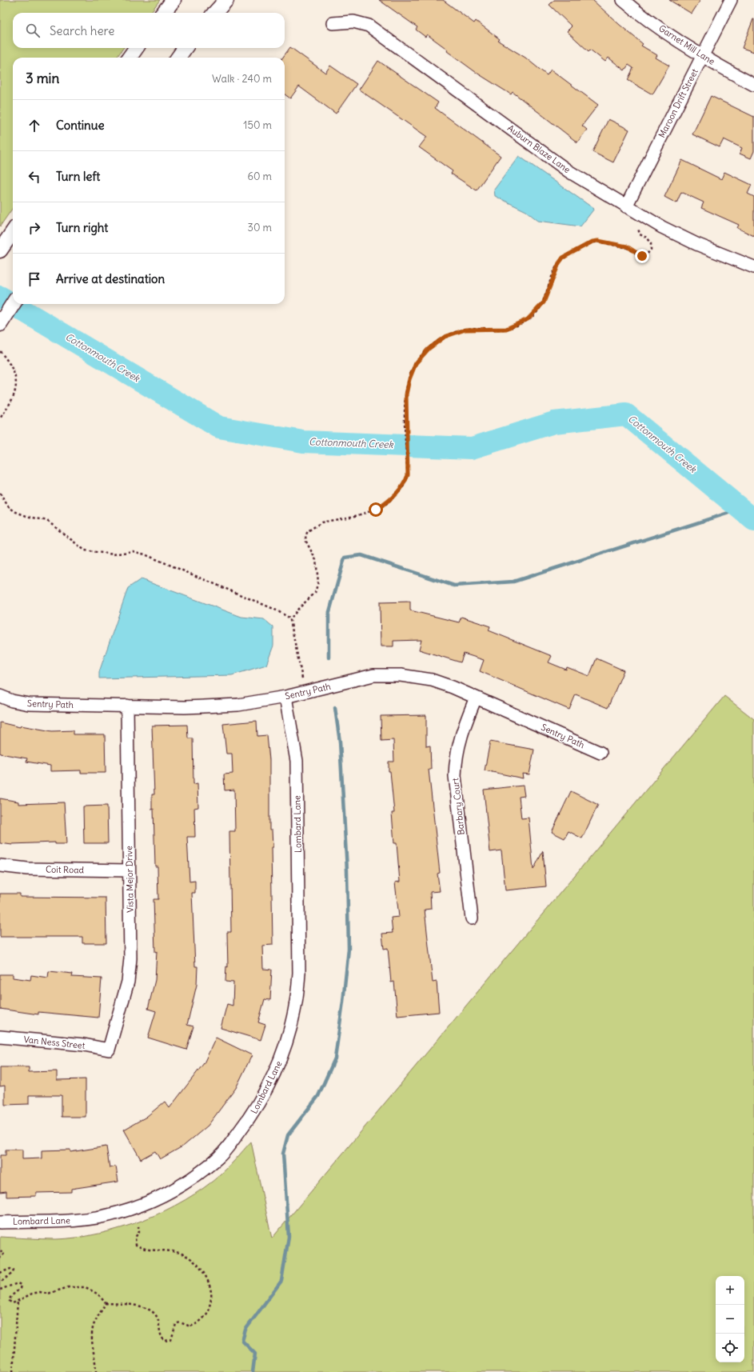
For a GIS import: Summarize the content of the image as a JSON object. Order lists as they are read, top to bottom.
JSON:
{
  "streets": {
    "street": [
      "Garnet Mill Lane",
      "Maroon Drift Street",
      "Auburn Blaze Lane",
      "Sentry Path",
      "Barbary Court",
      "Lombard Lane",
      "Coit Road",
      "Vista Mejor Drive",
      "Van Ness Street"
    ]
  },
  "crossings": [
    ["Garnet Mill Lane", "Maroon Drift Street"],
    ["Maroon Drift Street", "Auburn Blaze Lane"],
    ["Sentry Path", "Barbary Court"],
    ["Sentry Path", "Lombard Lane"],
    ["Sentry Path", "Vista Mejor Drive"],
    ["Coit Road", "Vista Mejor Drive"],
    ["Vista Mejor Drive", "Van Ness Street"]
  ],
  "water": ["Cottonmouth Creek"],
  "page": {
    "search": "Search here",
    "heading": ["3 min", "Walk · 240 m"],
    "list": [
      ["Continue", "150 m"],
      ["Turn left", "60 m"],
      ["Turn right", "30 m"],
      "Arrive at destination"
    ],
    "map_buttons": ["+", "−"]
  }
}
